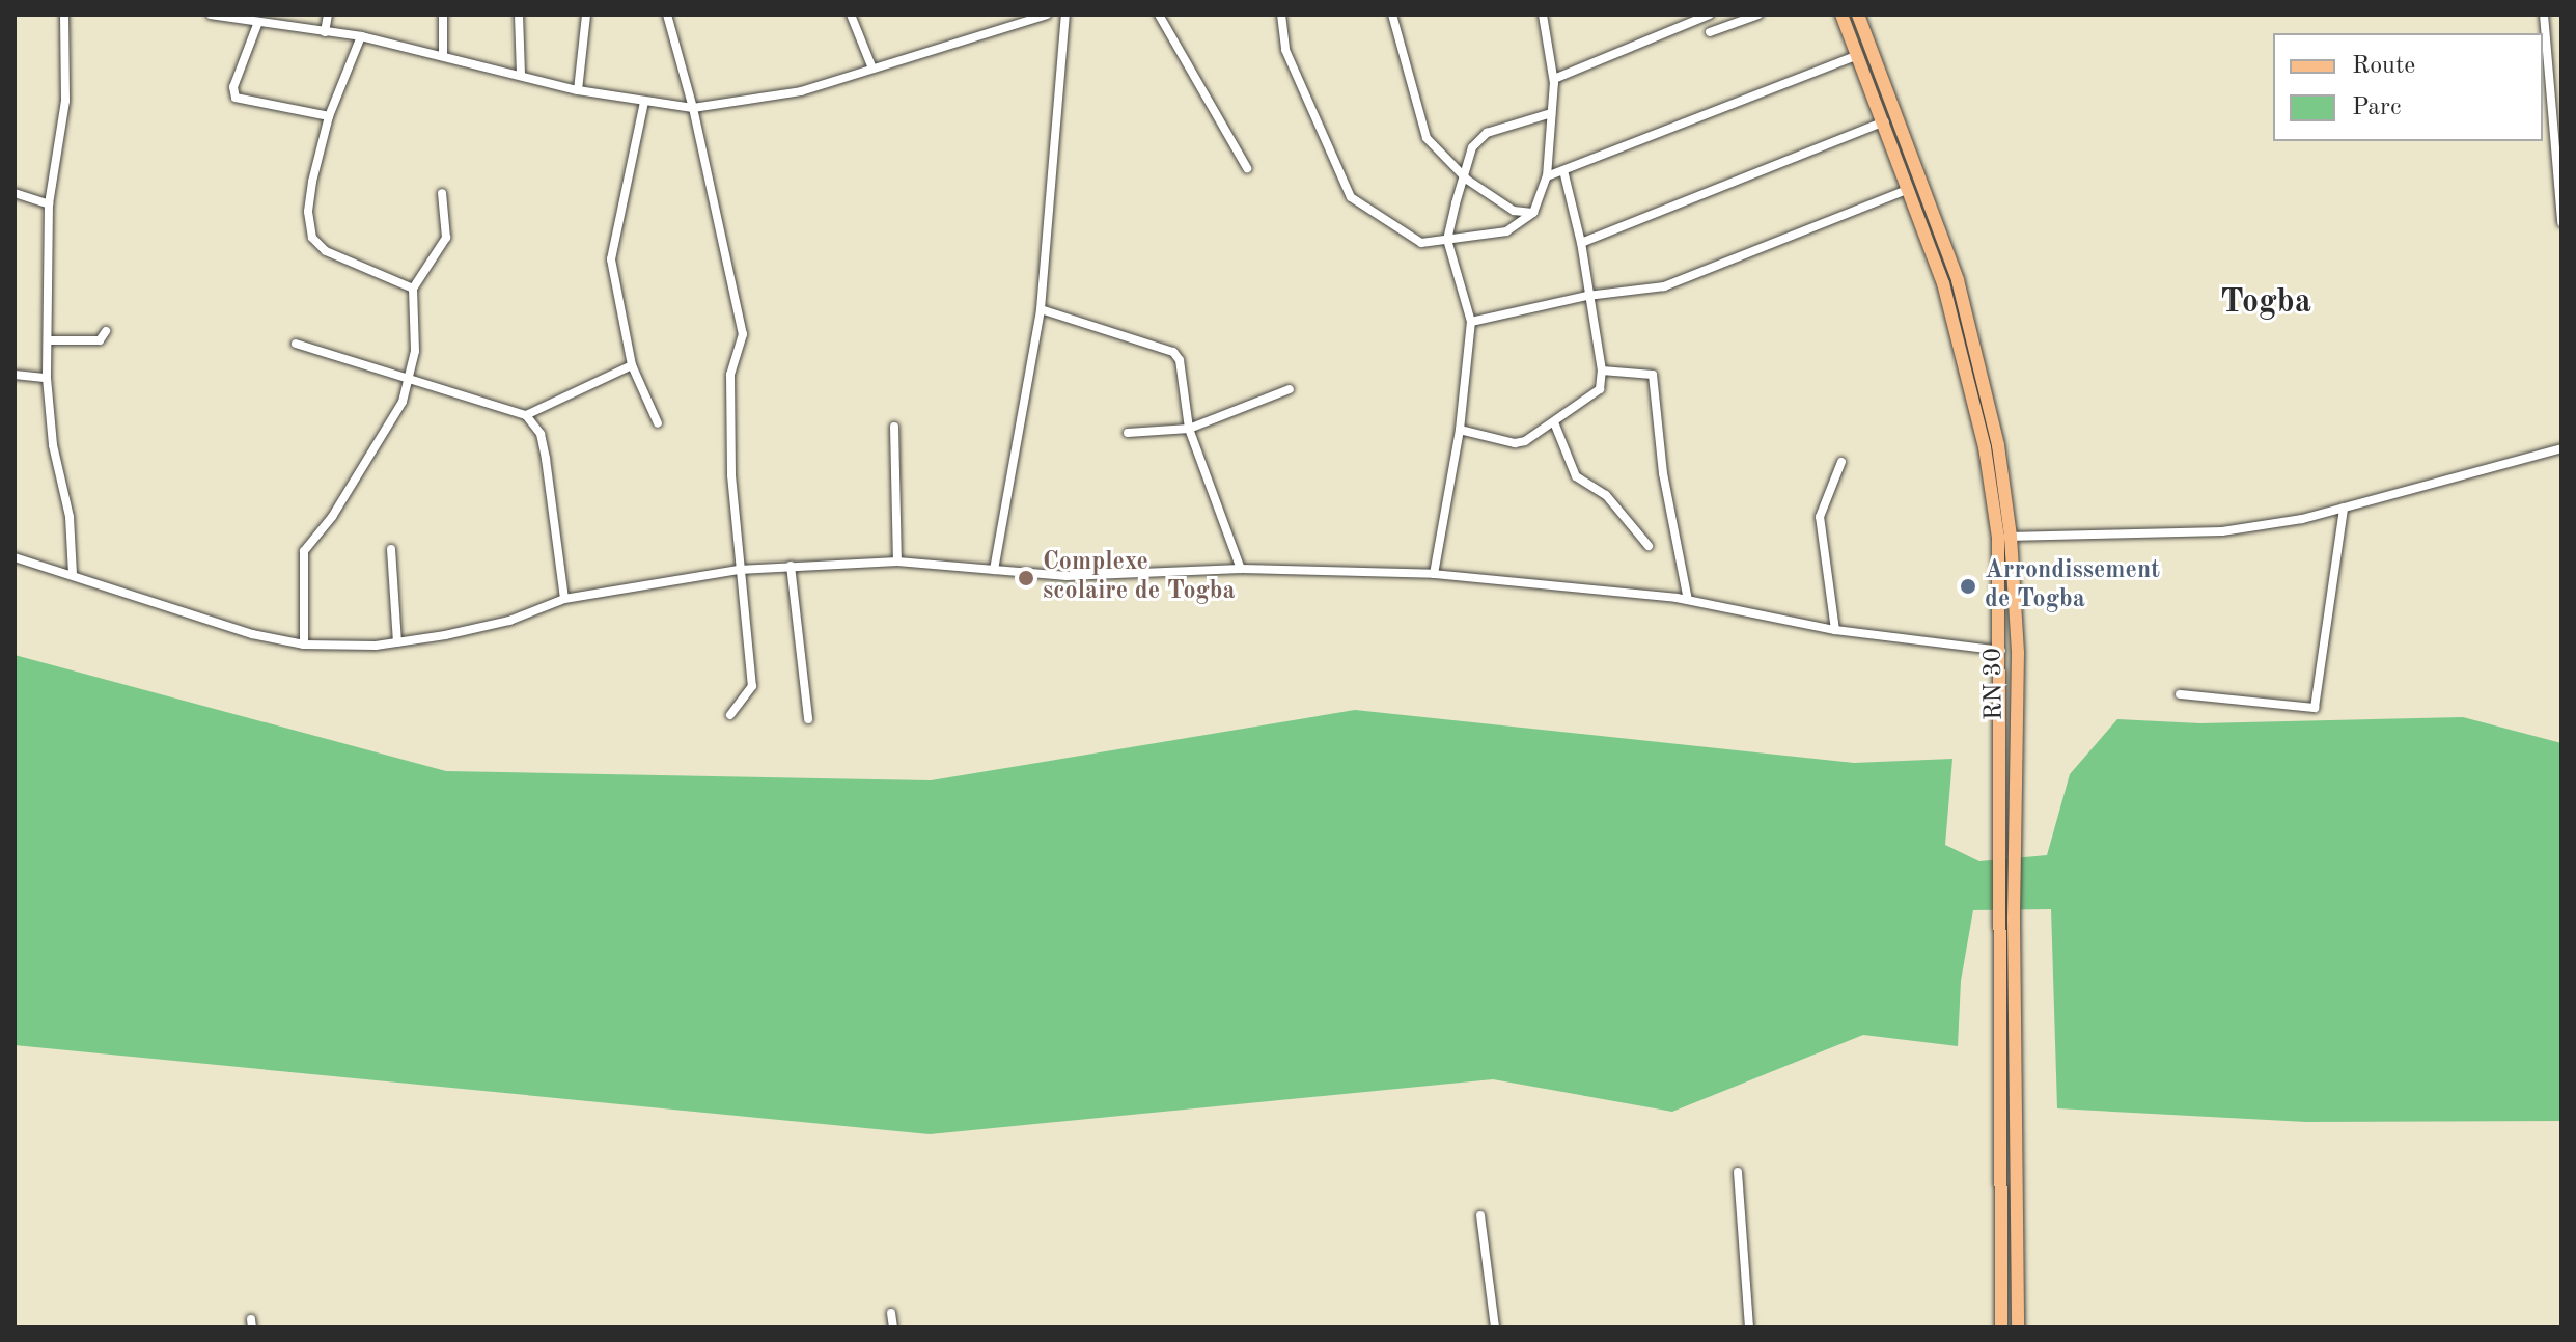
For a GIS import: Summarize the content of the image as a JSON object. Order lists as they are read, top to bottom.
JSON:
{
  "streets": {
    "main road": ["RN 30"]
  },
  "districts": ["Togba"],
  "places": ["Complexe scolaire de Togba", "Arrondissement de Togba"],
  "legend": ["Route", "Parc"]
}
